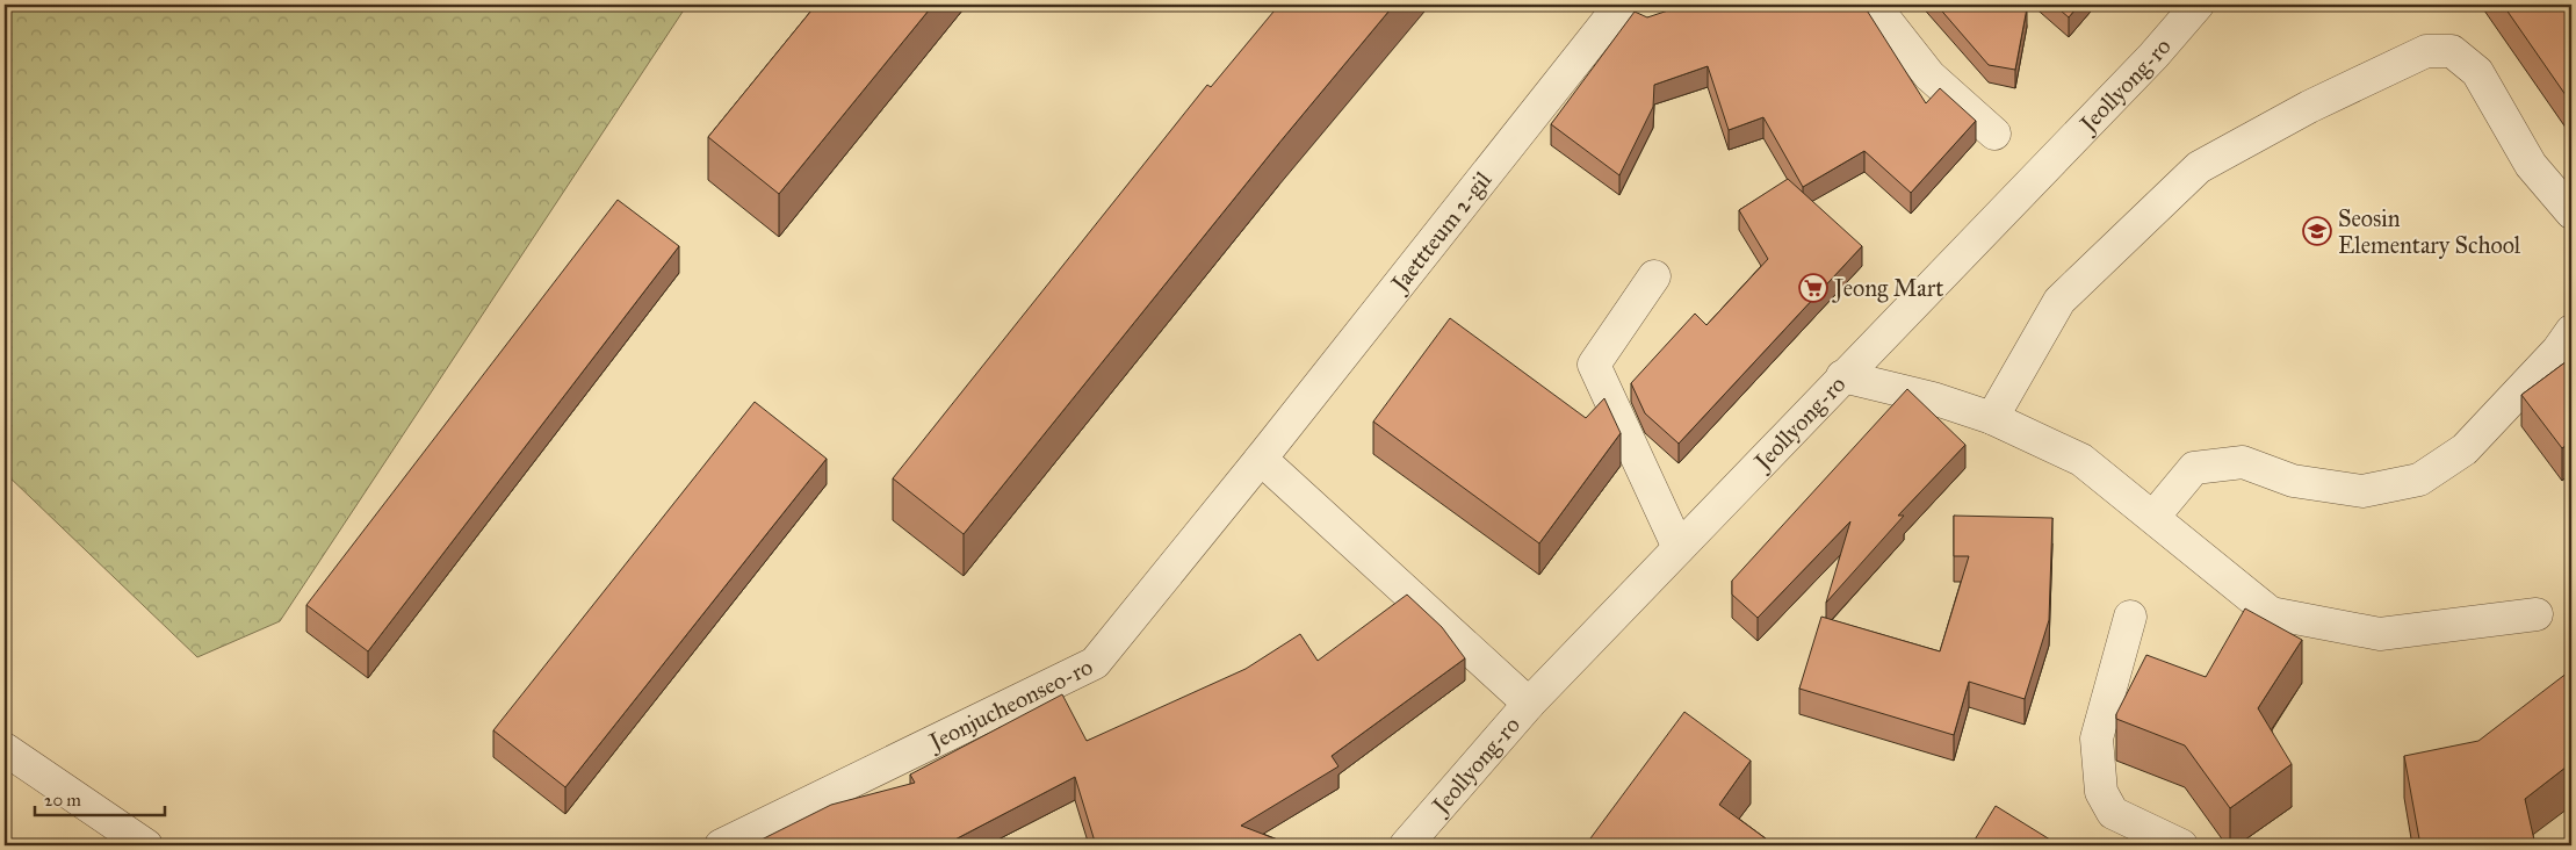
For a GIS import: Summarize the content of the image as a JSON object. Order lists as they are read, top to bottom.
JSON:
{
  "streets": {
    "street": ["Jeollyong-ro", "Jaettteum 2-gil", "Jeonjucheonseo-ro"]
  },
  "crossings": [
    ["Jaettteum 2-gil", "Jeonjucheonseo-ro"]
  ],
  "places": {
    "school or university": ["Seosin Elementary School"],
    "supermarket": ["Jeong Mart"]
  },
  "scale_bar": "20 m"
}
